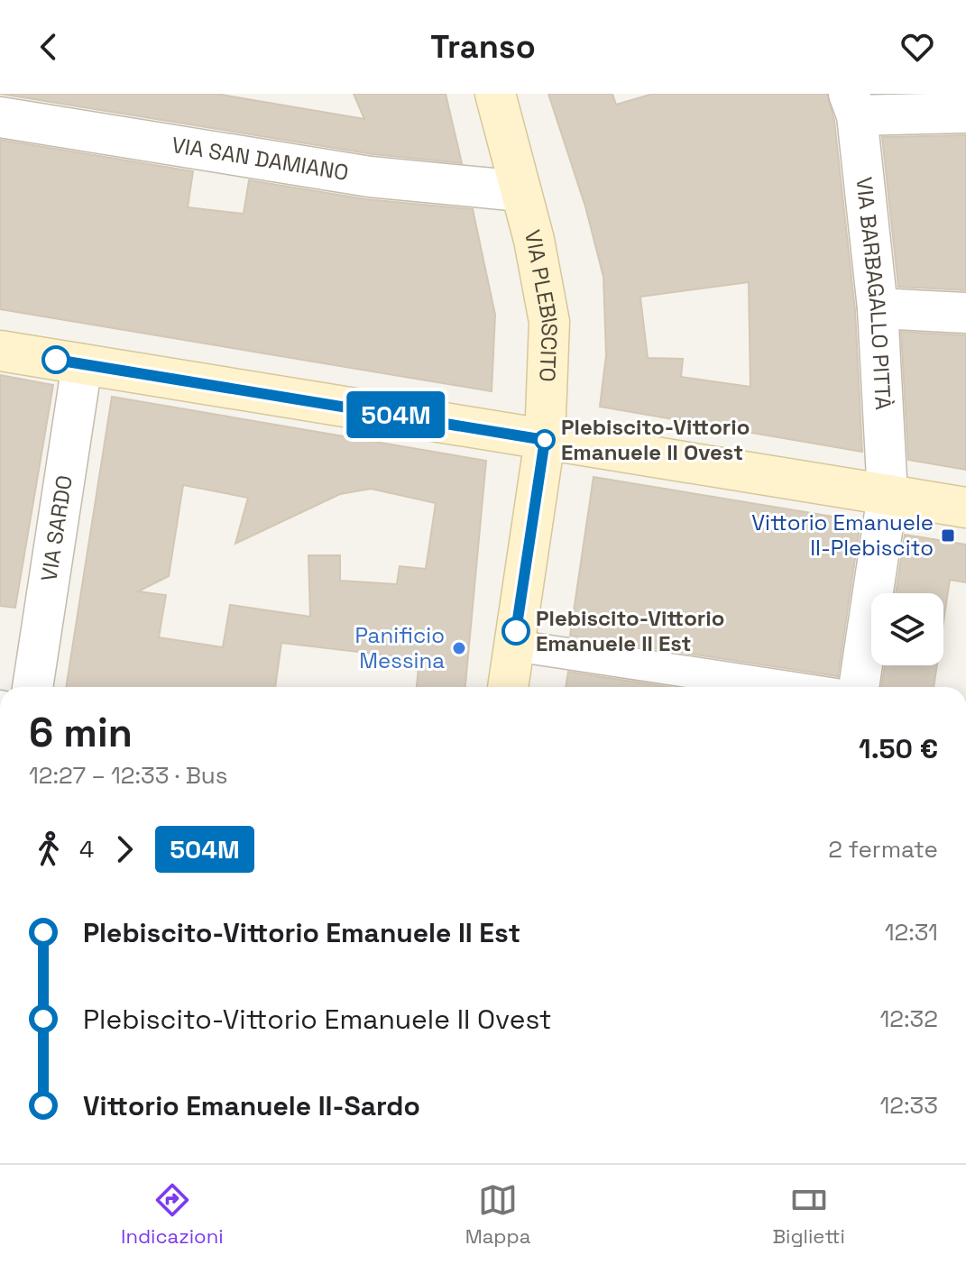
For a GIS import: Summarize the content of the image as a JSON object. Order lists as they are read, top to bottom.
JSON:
{
  "streets": {
    "main road": ["VIA PLEBISCITO"],
    "street": ["VIA SAN DAMIANO", "VIA BARBAGALLO PITTÀ", "VIA SARDO"]
  },
  "crossings": [
    ["VIA SAN DAMIANO", "VIA PLEBISCITO"]
  ],
  "places": {
    "other": ["Plebiscito-Vittorio Emanuele II Ovest", "Plebiscito-Vittorio Emanuele II Est", "Panificio Messina"],
    "transit": ["Vittorio Emanuele II-Plebiscito"]
  },
  "lines": ["bus line 504M"],
  "page": {
    "header": "Transo",
    "on_map": "504M",
    "heading": ["6 min", "12:27 – 12:33 · Bus", "1.50 €"],
    "legs": ["4", "504M", "2 fermate"],
    "list": [
      {
        "name": "Plebiscito-Vittorio Emanuele II Est",
        "value": "12:31"
      },
      {
        "name": "Plebiscito-Vittorio Emanuele II Ovest",
        "value": "12:32"
      },
      {
        "name": "Vittorio Emanuele II-Sardo",
        "value": "12:33"
      }
    ],
    "tabs": ["Indicazioni", "Mappa", "Biglietti"]
  }
}
